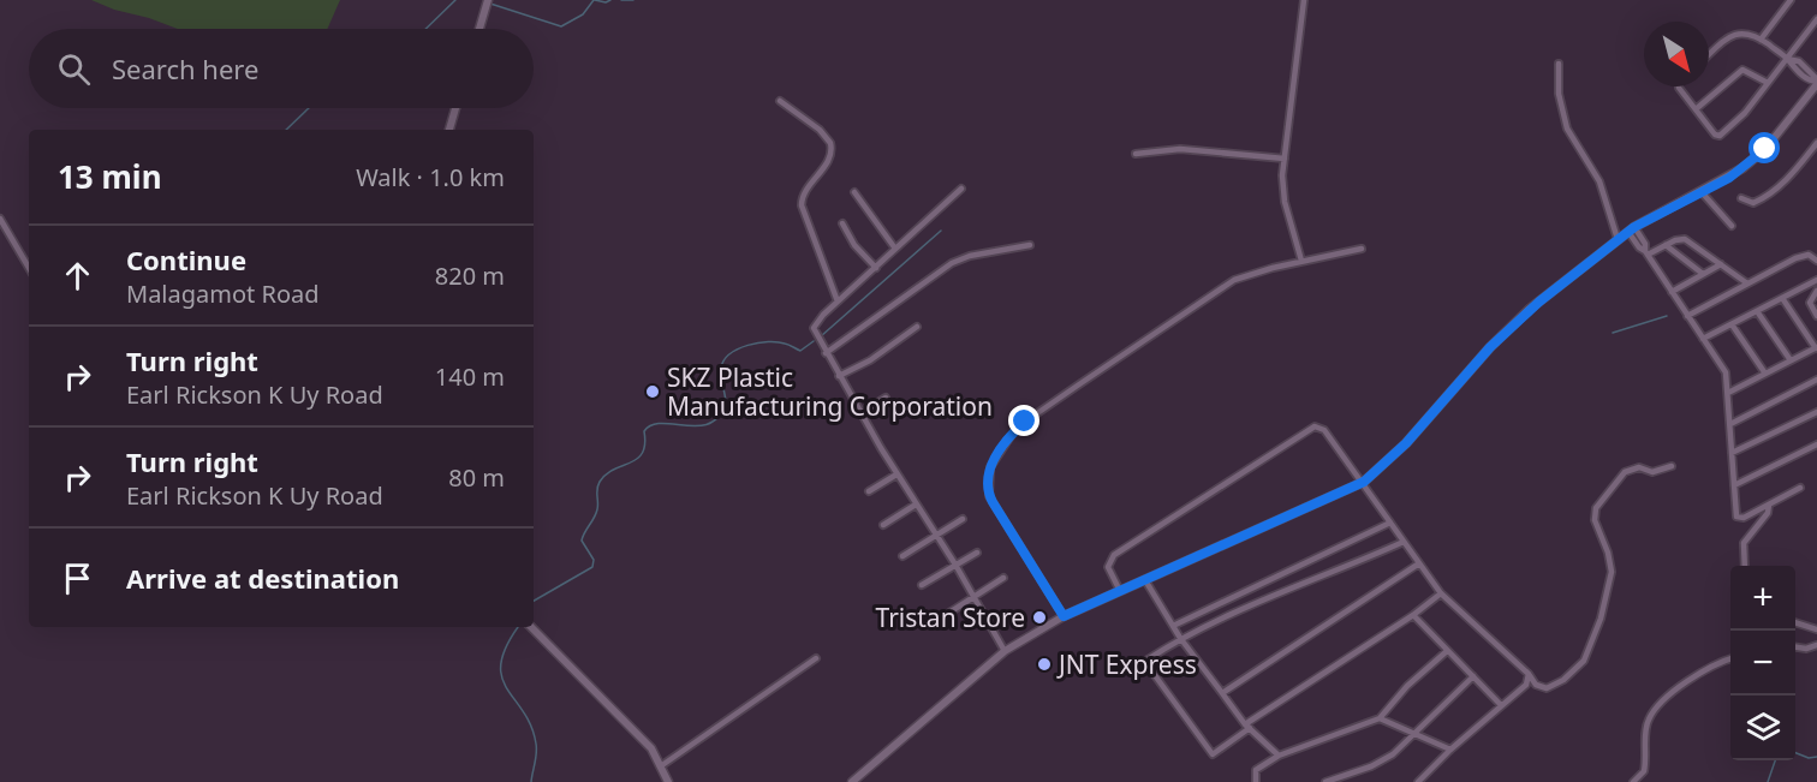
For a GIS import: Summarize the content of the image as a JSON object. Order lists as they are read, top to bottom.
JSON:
{
  "places": ["SKZ Plastic Manufacturing Corporation", "Tristan Store", "JNT Express"],
  "north": "bottom right",
  "page": {
    "search": "Search here",
    "heading": ["13 min", "Walk · 1.0 km"],
    "list": [
      ["Continue", "Malagamot Road", "820 m"],
      ["Turn right", "Earl Rickson K Uy Road", "140 m"],
      ["Turn right", "Earl Rickson K Uy Road", "80 m"],
      "Arrive at destination"
    ],
    "map_buttons": ["+", "−"]
  }
}
